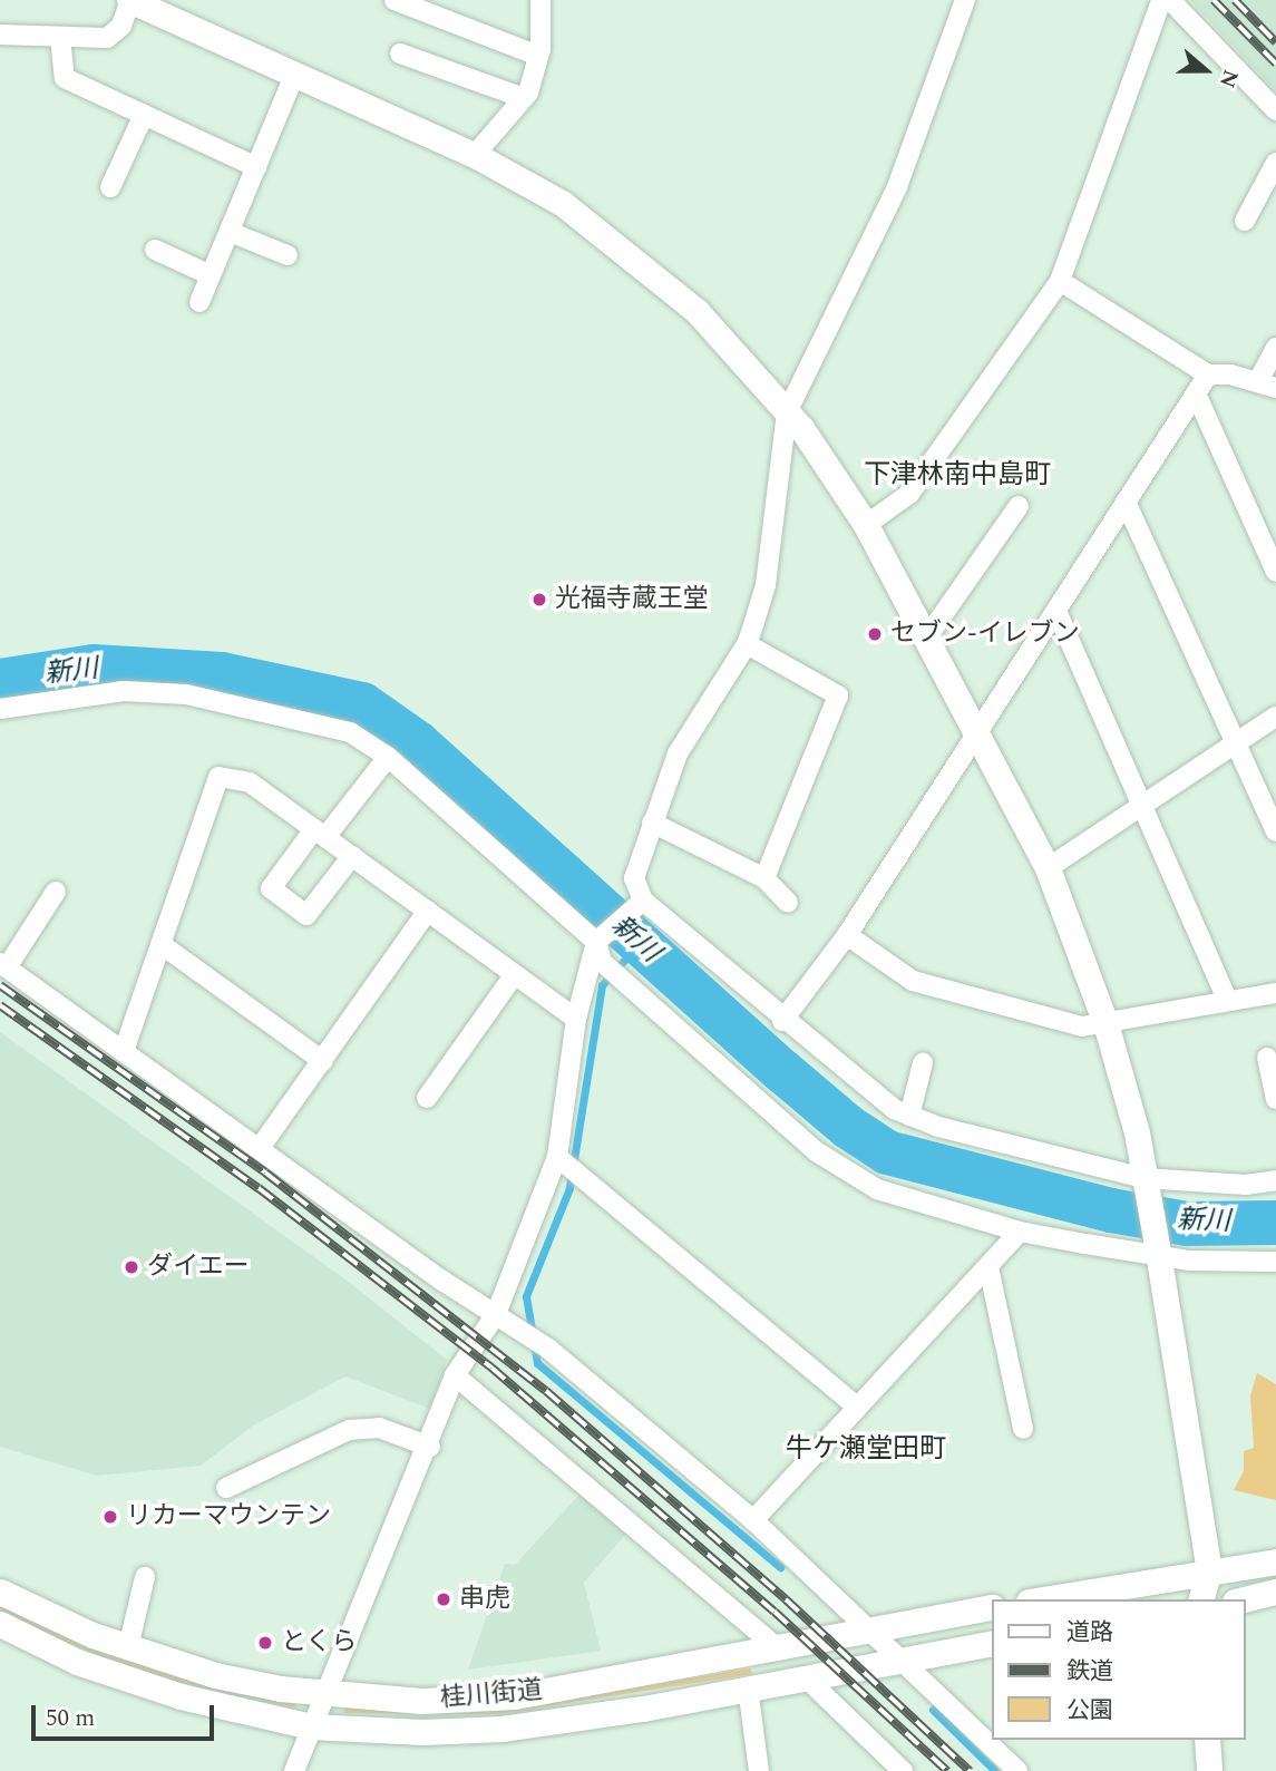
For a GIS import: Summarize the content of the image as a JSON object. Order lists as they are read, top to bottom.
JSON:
{
  "streets": {
    "street": ["桂川街道"]
  },
  "districts": ["下津林南中島町", "牛ケ瀬堂田町"],
  "water": ["新川"],
  "places": [
    "光福寺蔵王堂",
    "セブン-イレブン",
    "ダイエー",
    "リカーマウンテン",
    "串虎",
    "とくら"
  ],
  "legend": ["道路", "鉄道", "公園"],
  "scale_bar": "50 m",
  "north": "right"
}
